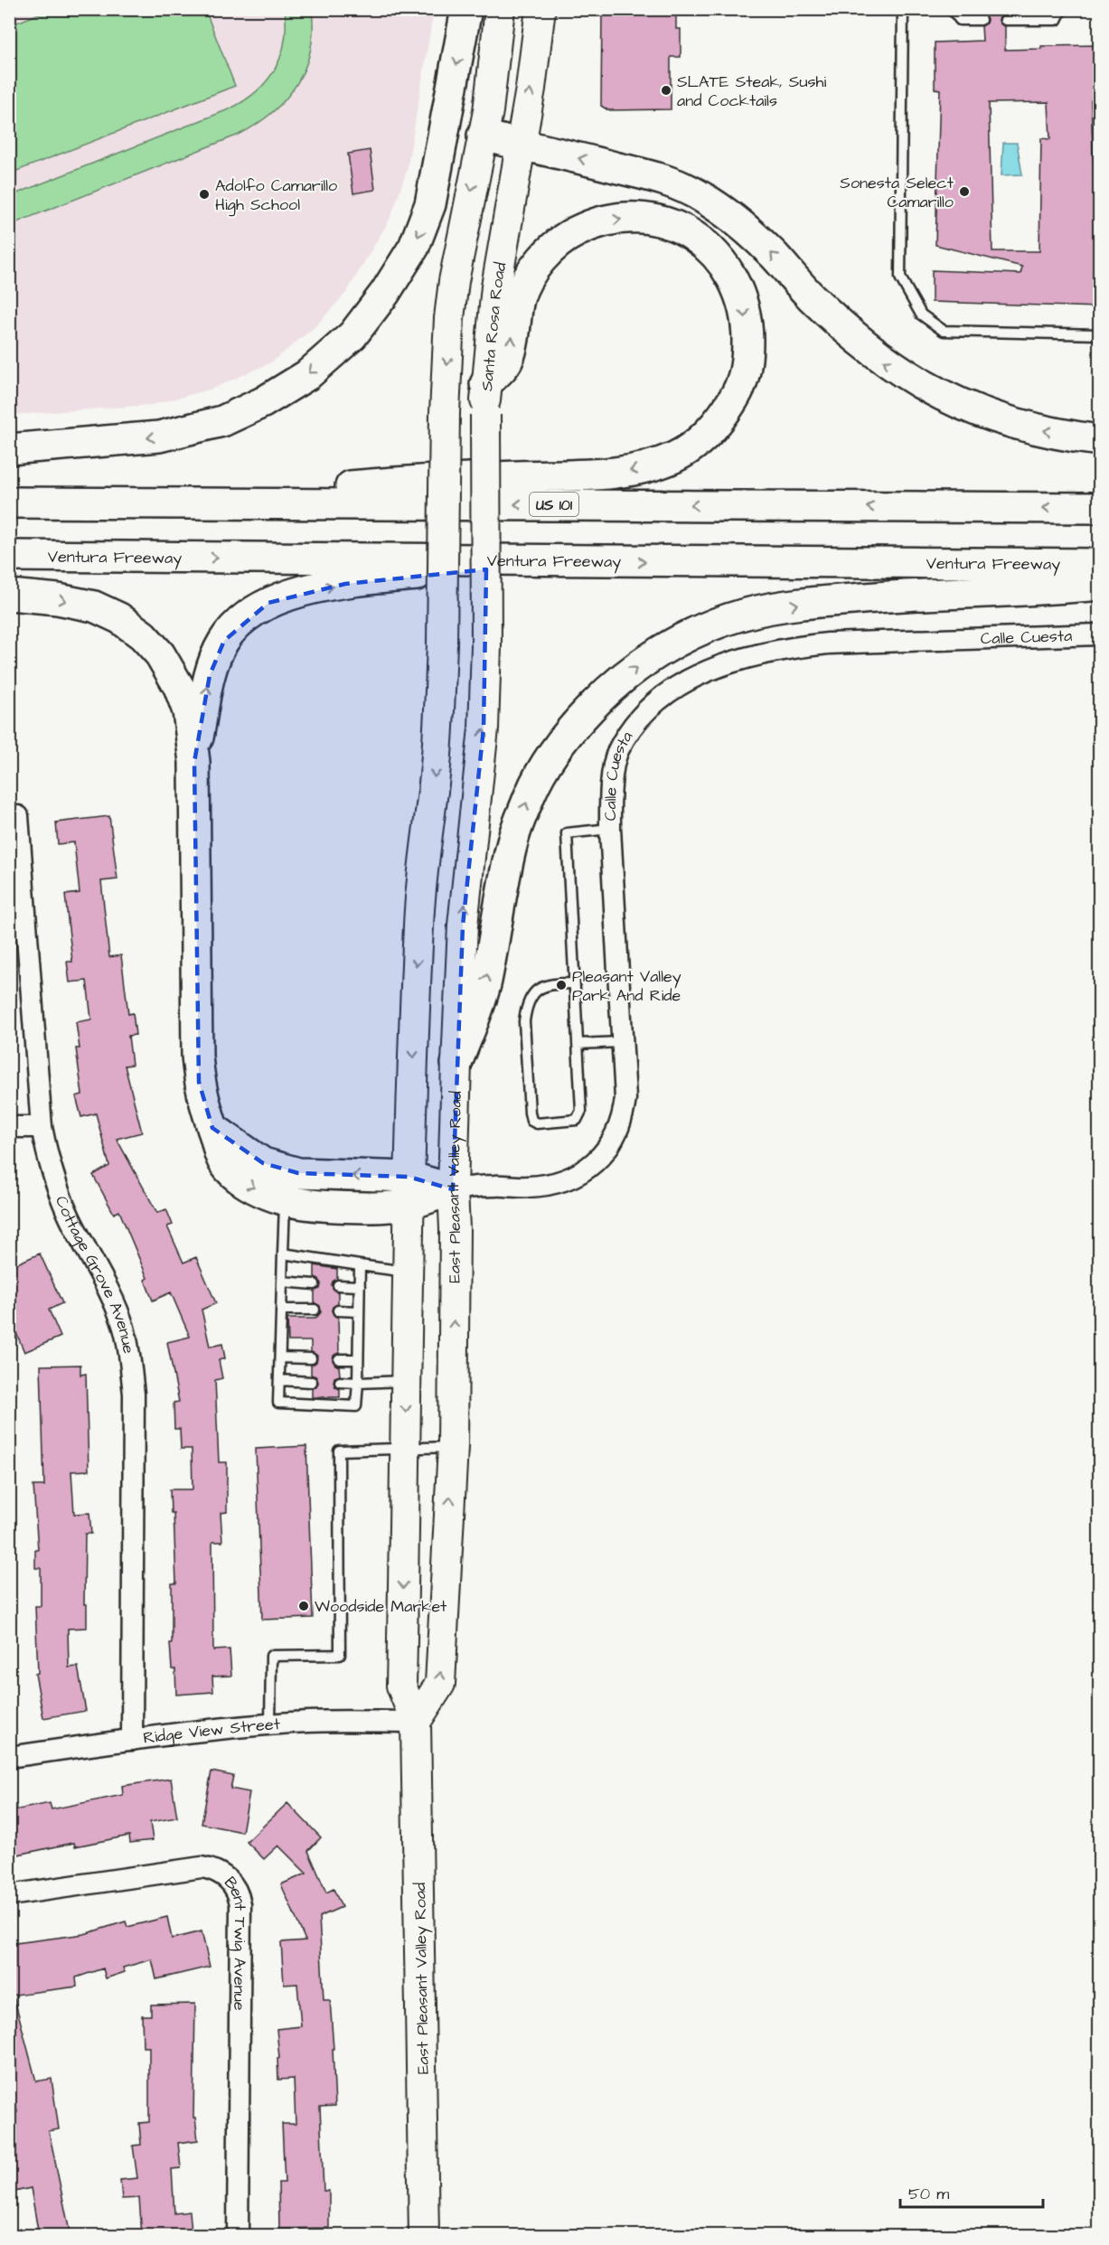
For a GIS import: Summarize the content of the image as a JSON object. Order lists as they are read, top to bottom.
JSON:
{
  "streets": {
    "highway": ["US 101", "Ventura Freeway"],
    "main road": ["Santa Rosa Road", "East Pleasant Valley Road"],
    "street": [
      "Calle Cuesta",
      "Cottage Grove Avenue",
      "Ridge View Street",
      "Bent Twig Avenue"
    ]
  },
  "crossings": [
    ["Santa Rosa Road", "East Pleasant Valley Road"],
    ["Calle Cuesta", "East Pleasant Valley Road"],
    ["East Pleasant Valley Road", "Ridge View Street"],
    ["Cottage Grove Avenue", "Ridge View Street"]
  ],
  "places": [
    "SLATE Steak, Sushi and Cocktails",
    "Sonesta Select Camarillo",
    "Adolfo Camarillo High School",
    "Pleasant Valley Park And Ride",
    "Woodside Market"
  ],
  "scale_bar": "50 m"
}
